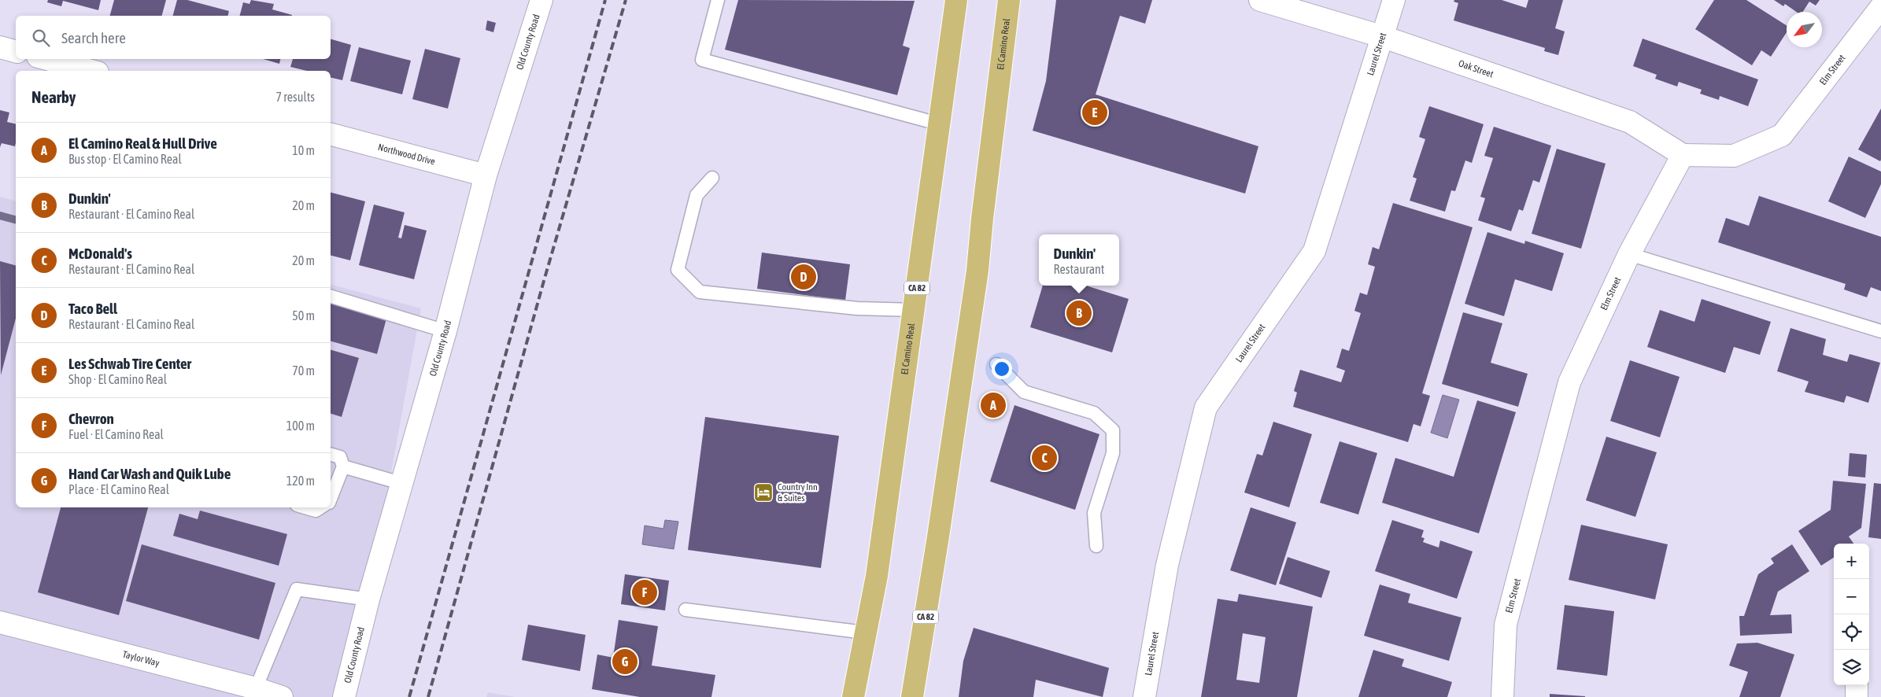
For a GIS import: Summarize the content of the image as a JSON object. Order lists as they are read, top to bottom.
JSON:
{
  "streets": {
    "main road": ["El Camino Real", "CA 82"],
    "street": [
      "Old County Road",
      "Laurel Street",
      "Oak Street",
      "Elm Street",
      "Northwood Drive",
      "Taylor Way"
    ]
  },
  "crossings": [
    ["Old County Road", "Northwood Drive"],
    ["Laurel Street", "Oak Street"],
    ["Oak Street", "Elm Street"]
  ],
  "places": {
    "hotel": ["Country Inn & Suites"]
  },
  "north": "bottom left",
  "page": {
    "search": "Search here",
    "heading": ["Nearby", "7 results"],
    "pins": [
      "E",
      "D",
      "B",
      "A",
      "C",
      "F",
      "G"
    ],
    "list": [
      {
        "mark": "A",
        "name": "El Camino Real & Hull Drive",
        "note": "Bus stop · El Camino Real",
        "value": "10 m"
      },
      {
        "mark": "B",
        "name": "Dunkin'",
        "note": "Restaurant · El Camino Real",
        "value": "20 m"
      },
      {
        "mark": "C",
        "name": "McDonald's",
        "note": "Restaurant · El Camino Real",
        "value": "20 m"
      },
      {
        "mark": "D",
        "name": "Taco Bell",
        "note": "Restaurant · El Camino Real",
        "value": "50 m"
      },
      {
        "mark": "E",
        "name": "Les Schwab Tire Center",
        "note": "Shop · El Camino Real",
        "value": "70 m"
      },
      {
        "mark": "F",
        "name": "Chevron",
        "note": "Fuel · El Camino Real",
        "value": "100 m"
      },
      {
        "mark": "G",
        "name": "Hand Car Wash and Quik Lube",
        "note": "Place · El Camino Real",
        "value": "120 m"
      }
    ],
    "popup": ["Dunkin'", "Restaurant"],
    "map_buttons": ["+", "−"]
  }
}
